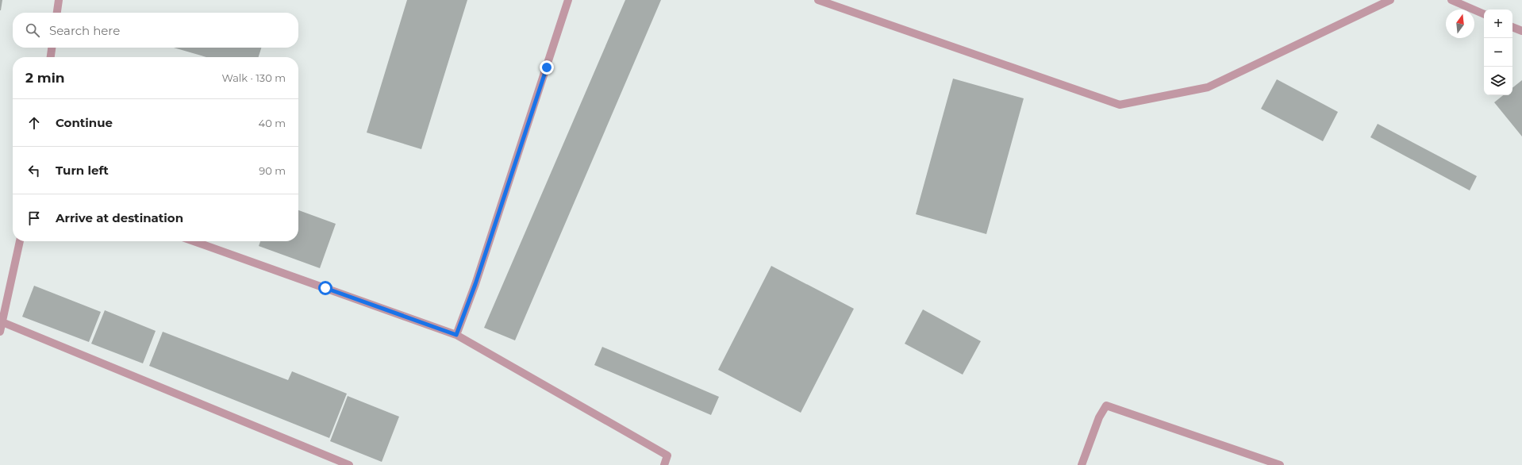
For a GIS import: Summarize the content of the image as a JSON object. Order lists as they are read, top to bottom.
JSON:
{
  "north": "top",
  "page": {
    "map_buttons": ["+", "−"],
    "search": "Search here",
    "heading": ["2 min", "Walk · 130 m"],
    "list": [
      ["Continue", "40 m"],
      ["Turn left", "90 m"],
      "Arrive at destination"
    ]
  }
}
